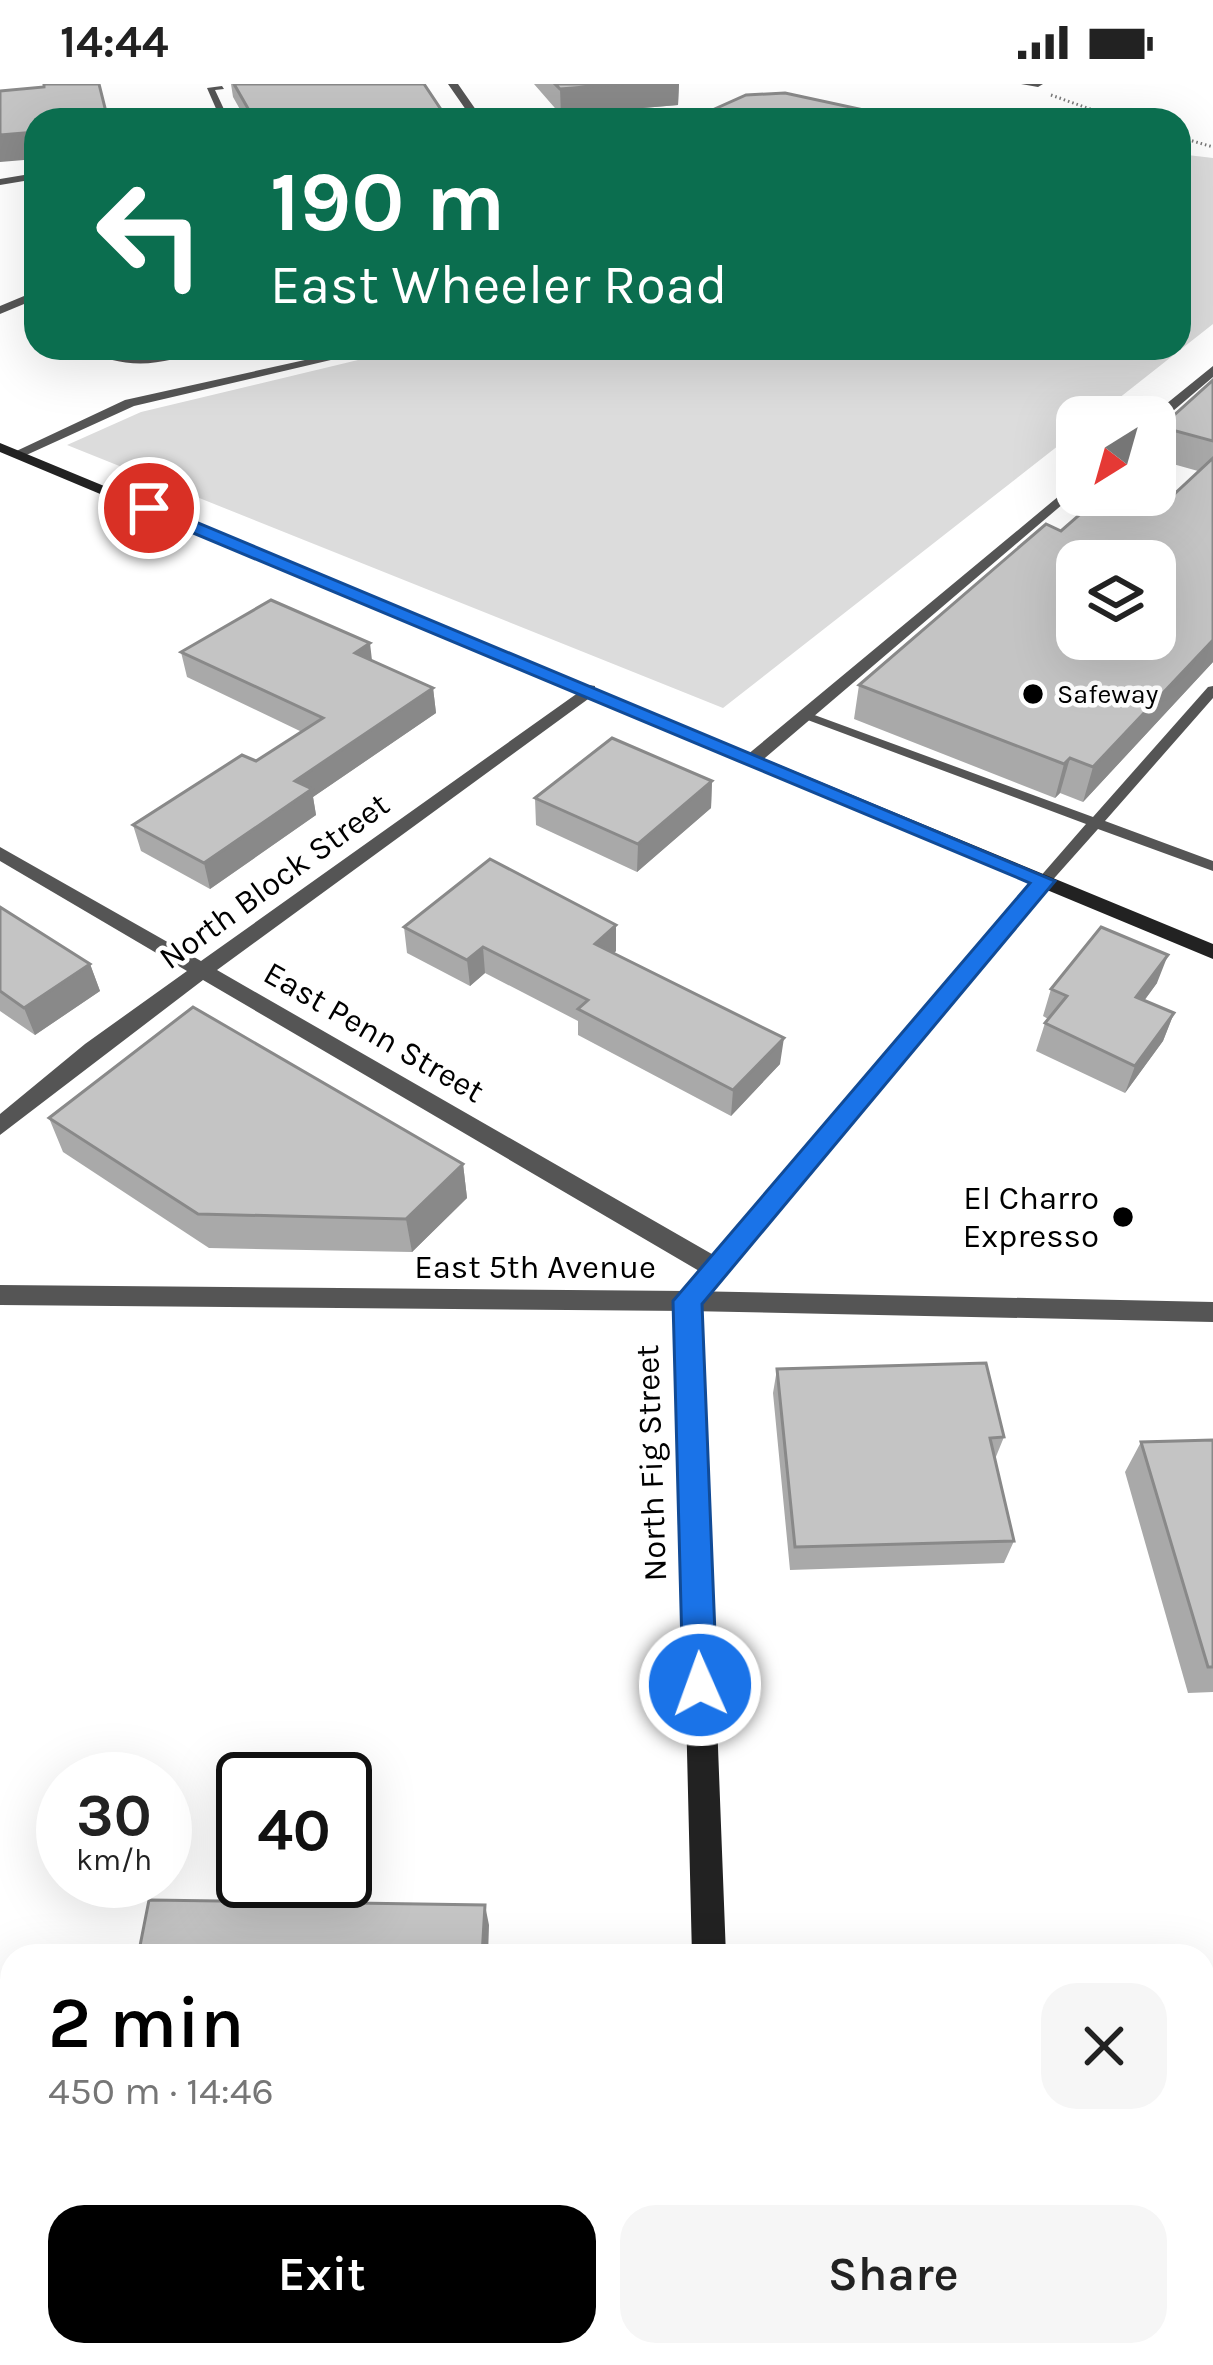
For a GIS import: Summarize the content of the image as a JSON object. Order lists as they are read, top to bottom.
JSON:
{
  "streets": {
    "main road": ["North Fig Street"],
    "street": ["North Block Street", "East Penn Street", "East 5th Avenue"]
  },
  "crossings": [
    ["North Block Street", "East Penn Street"],
    ["East Penn Street", "North Fig Street"],
    ["East 5th Avenue", "North Fig Street"]
  ],
  "places": ["Safeway", "El Charro Expresso"],
  "north": "bottom left",
  "page": {
    "status": "14:44",
    "turn": ["190 m", "East Wheeler Road"],
    "speed": "30 km/h",
    "limit": "40",
    "heading": ["2 min", "450 m · 14:46"],
    "buttons": ["Exit", "Share"]
  }
}
